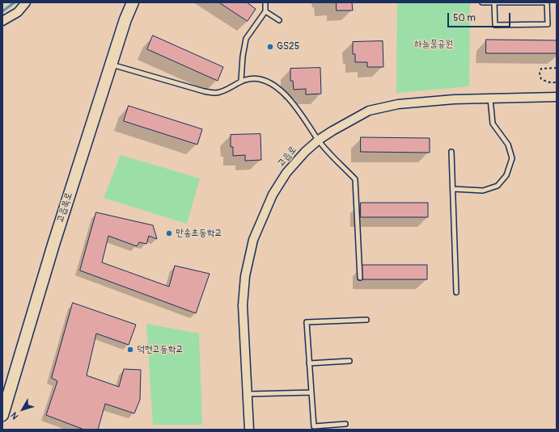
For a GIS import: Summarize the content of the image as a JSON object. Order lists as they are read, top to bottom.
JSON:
{
  "streets": {
    "street": ["고읍로", "고읍북로"]
  },
  "parks": ["하늘물공원"],
  "places": ["GS25", "만송초등학교", "덕현고등학교"],
  "scale_bar": "50 m",
  "north": "bottom left"
}
